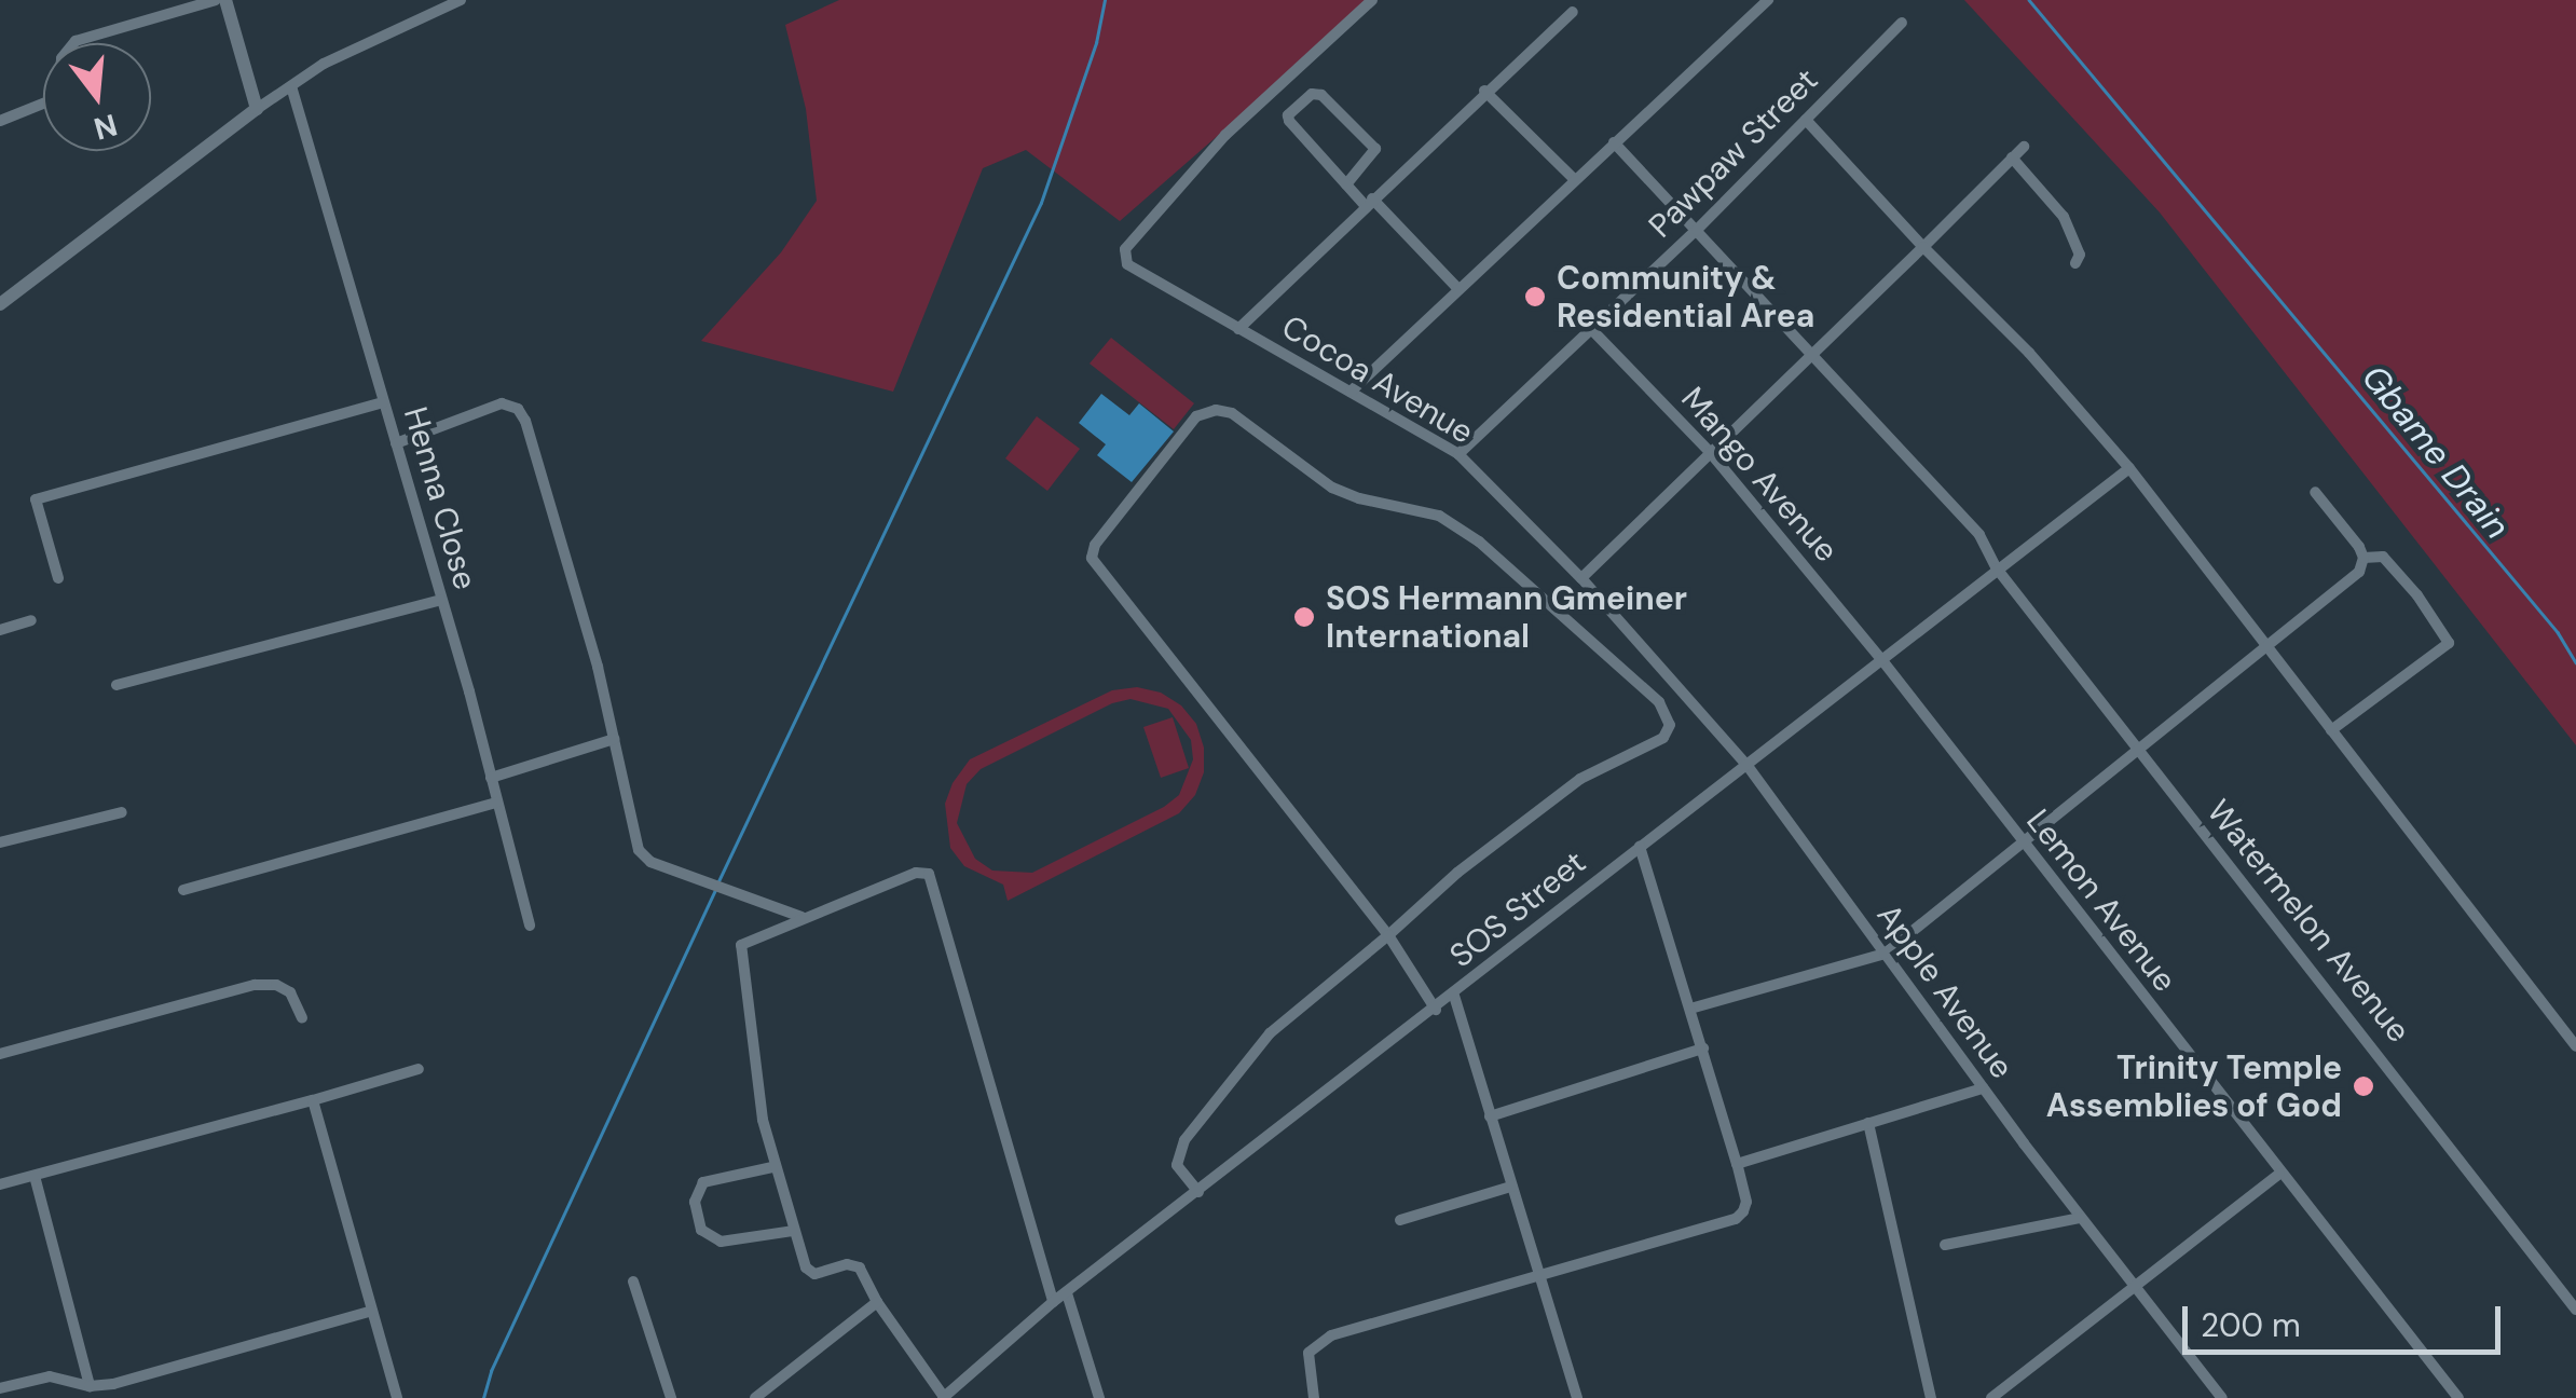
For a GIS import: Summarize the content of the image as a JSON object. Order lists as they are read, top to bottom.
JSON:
{
  "streets": {
    "street": [
      "Pawpaw Street",
      "Cocoa Avenue",
      "Mango Avenue",
      "Henna Close",
      "Lemon Avenue",
      "SOS Street",
      "Watermelon Avenue",
      "Apple Avenue"
    ]
  },
  "crossings": [
    ["Pawpaw Street", "Cocoa Avenue"],
    ["Pawpaw Street", "Mango Avenue"],
    ["Pawpaw Street", "Watermelon Avenue"],
    ["Cocoa Avenue", "SOS Street"],
    ["Cocoa Avenue", "Apple Avenue"],
    ["Mango Avenue", "Lemon Avenue"],
    ["Mango Avenue", "SOS Street"],
    ["Lemon Avenue", "SOS Street"],
    ["SOS Street", "Watermelon Avenue"],
    ["SOS Street", "Apple Avenue"]
  ],
  "water": ["Gbame Drain"],
  "places": ["Community & Residential Area", "SOS Hermann Gmeiner International", "Trinity Temple Assemblies of God"],
  "scale_bar": "200 m",
  "north": "bottom"
}
